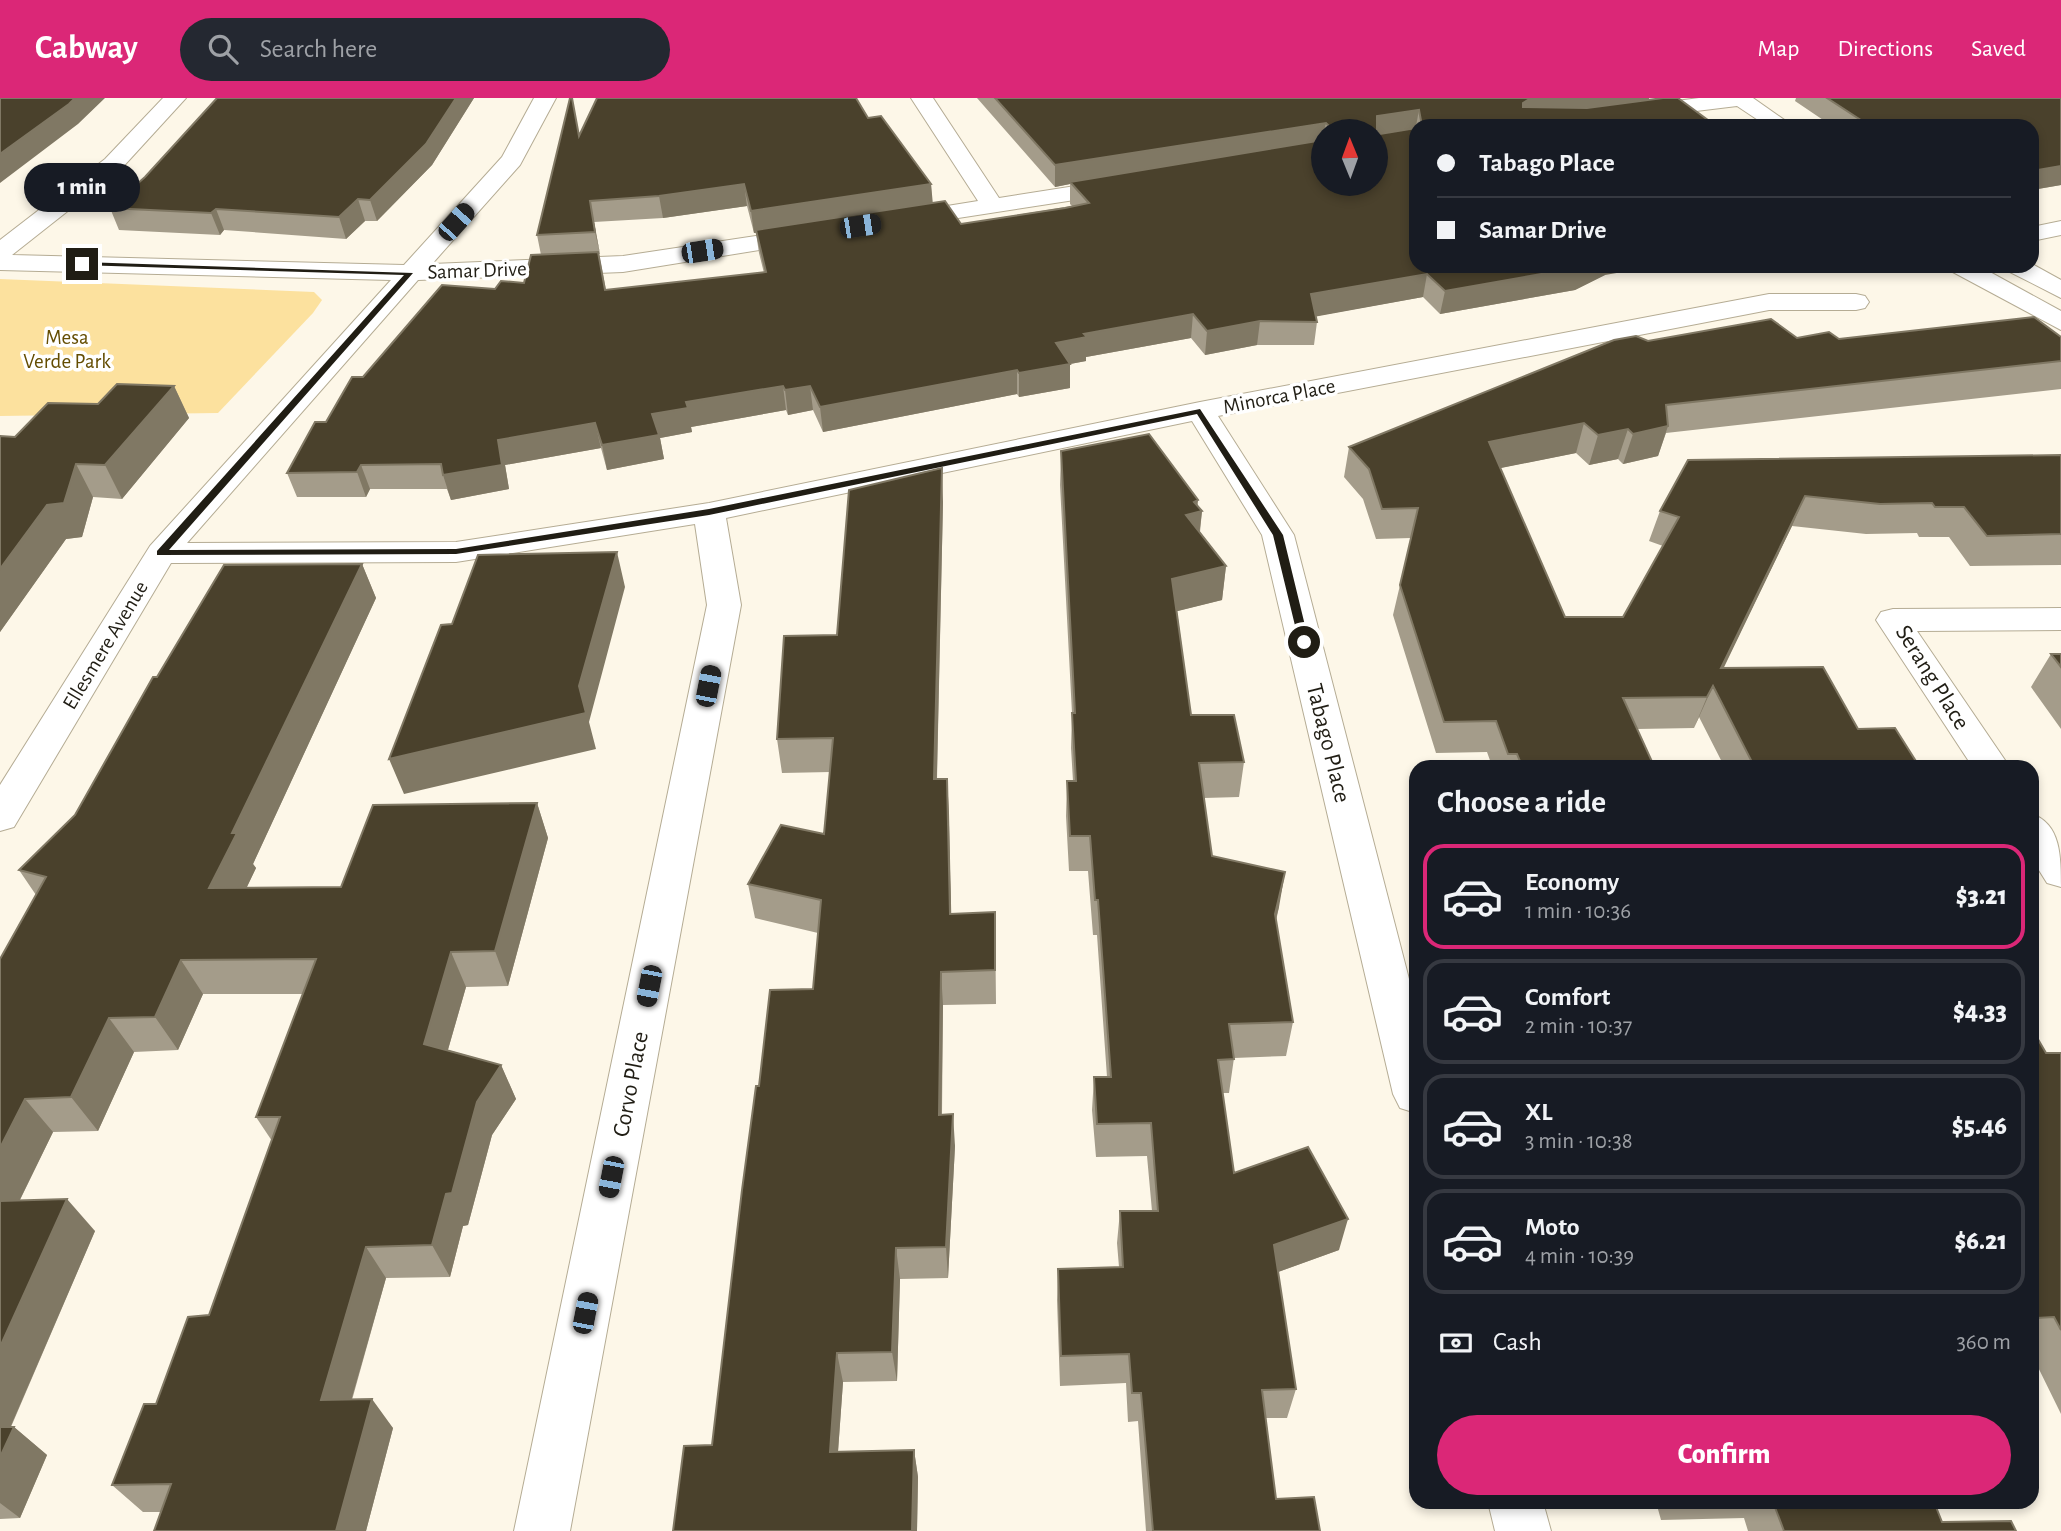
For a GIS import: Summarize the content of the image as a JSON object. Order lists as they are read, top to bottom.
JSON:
{
  "streets": {
    "street": [
      "Samar Drive",
      "Minorca Place",
      "Ellesmere Avenue",
      "Serang Place",
      "Tabago Place",
      "Corvo Place"
    ]
  },
  "crossings": [
    ["Samar Drive", "Ellesmere Avenue"],
    ["Minorca Place", "Ellesmere Avenue"],
    ["Minorca Place", "Tabago Place"],
    ["Minorca Place", "Corvo Place"]
  ],
  "parks": ["Mesa Verde Park"],
  "north": "top",
  "page": {
    "header": "Cabway",
    "search": "Search here",
    "nav": ["Map", "Directions", "Saved"],
    "banner": ["Tabago Place", "Samar Drive"],
    "bubble": "1 min",
    "heading": "Choose a ride",
    "list": [
      {
        "name": "Economy",
        "note": "1 min · 10:36",
        "value": "$3.21"
      },
      {
        "name": "Comfort",
        "note": "2 min · 10:37",
        "value": "$4.33"
      },
      {
        "name": "XL",
        "note": "3 min · 10:38",
        "value": "$5.46"
      },
      {
        "name": "Moto",
        "note": "4 min · 10:39",
        "value": "$6.21"
      }
    ],
    "pay": ["Cash", "360 m"],
    "buttons": "Confirm"
  }
}
